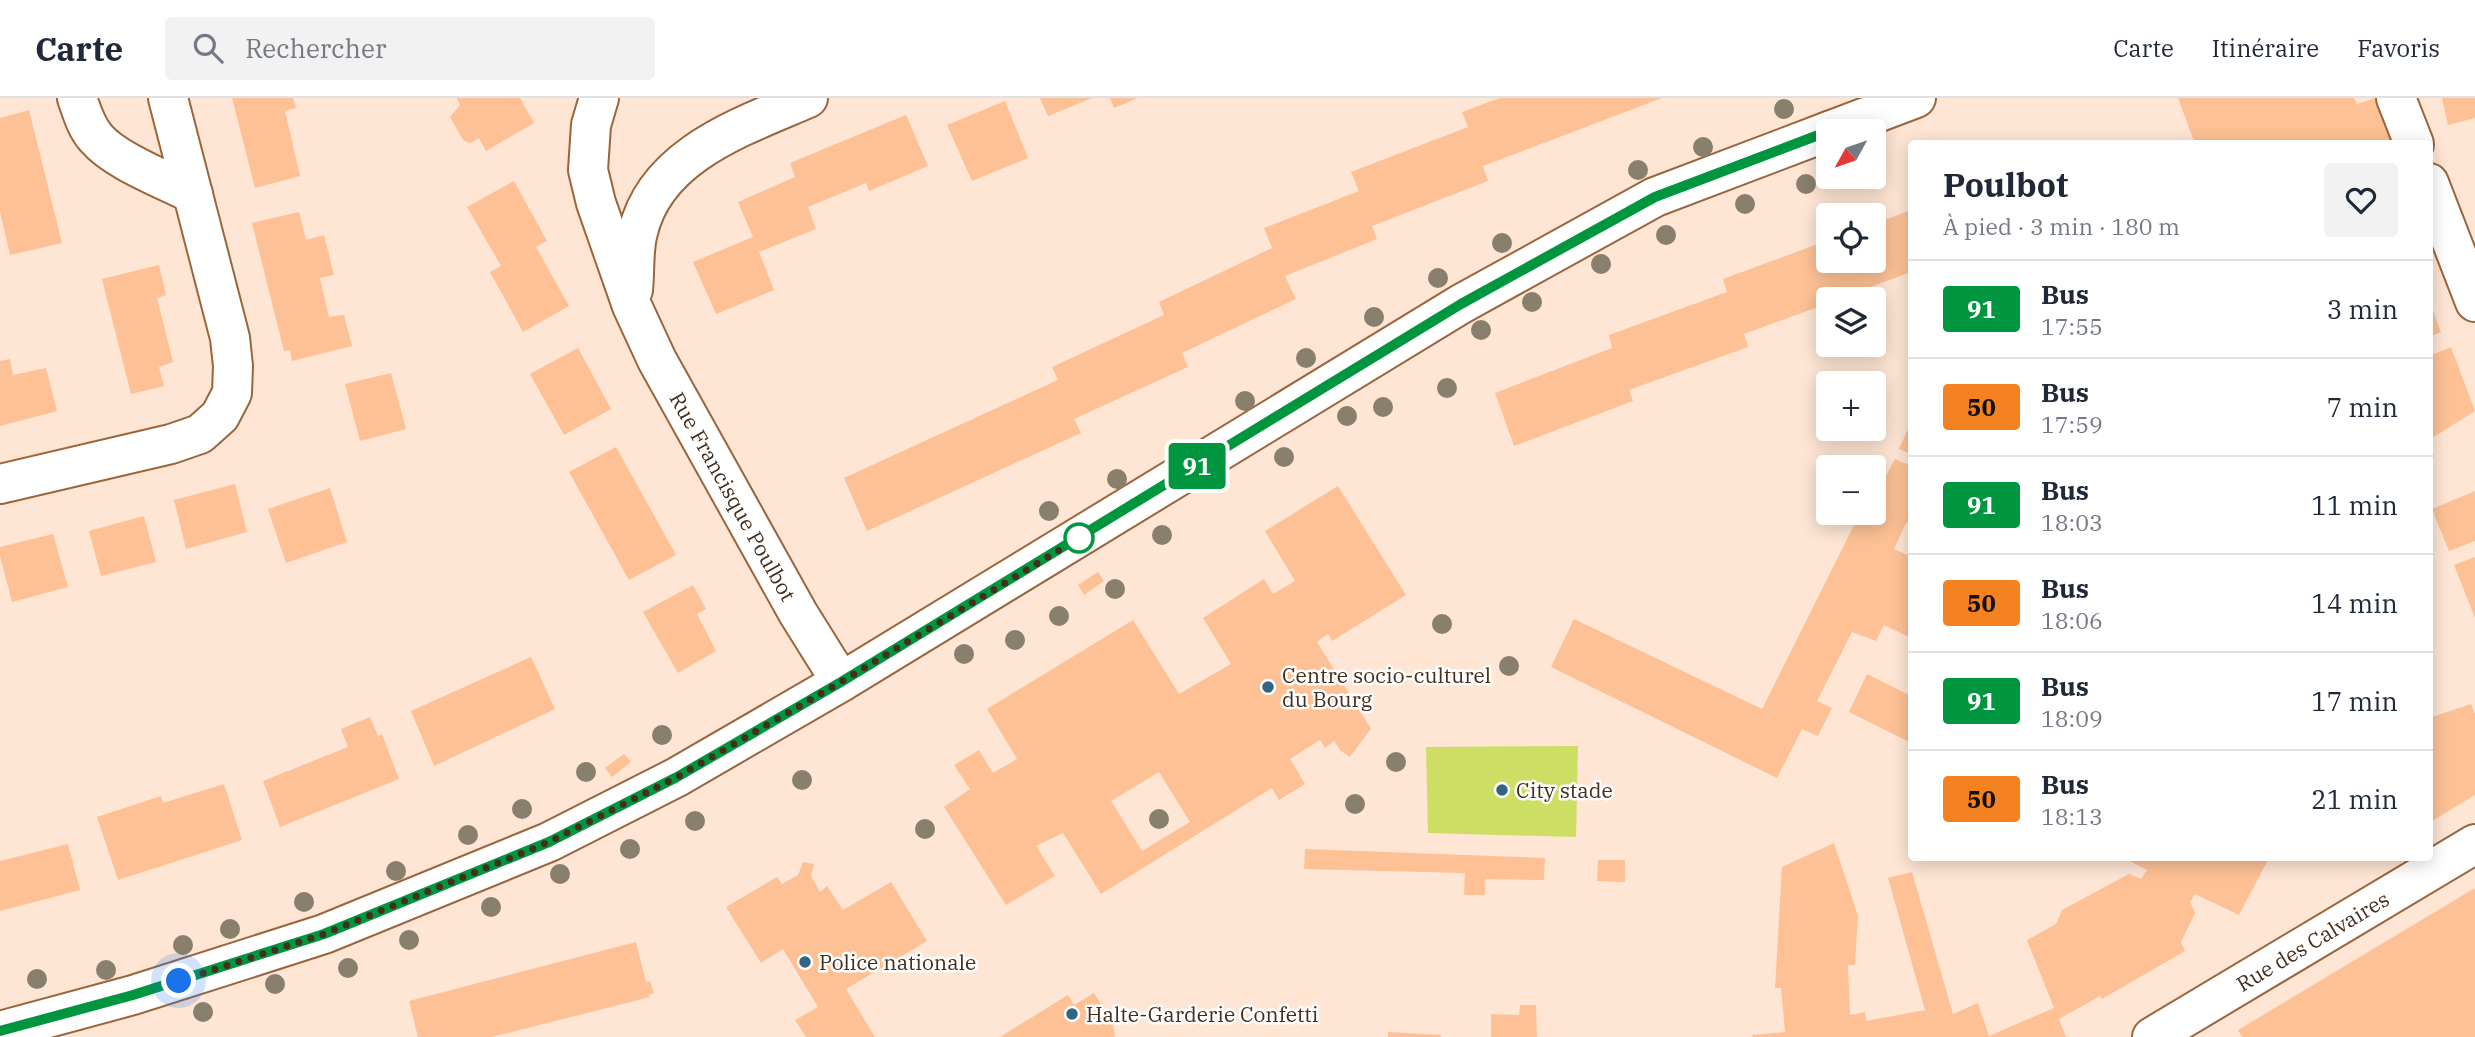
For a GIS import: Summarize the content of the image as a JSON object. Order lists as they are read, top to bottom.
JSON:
{
  "streets": {
    "street": ["Rue Francisque Poulbot", "Rue des Calvaires"]
  },
  "places": [
    "Centre socio-culturel du Bourg",
    "City stade",
    "Police nationale",
    "Halte-Garderie Confetti"
  ],
  "lines": ["bus line 91"],
  "north": "bottom left",
  "page": {
    "header": "Carte",
    "search": "Rechercher",
    "nav": ["Carte", "Itinéraire", "Favoris"],
    "on_map": "91",
    "map_buttons": ["+", "−"],
    "heading": ["Poulbot", "À pied · 3 min · 180 m"],
    "list": [
      {
        "mark": "91",
        "name": "Bus",
        "note": "17:55",
        "value": "3 min"
      },
      {
        "mark": "50",
        "name": "Bus",
        "note": "17:59",
        "value": "7 min"
      },
      {
        "mark": "91",
        "name": "Bus",
        "note": "18:03",
        "value": "11 min"
      },
      {
        "mark": "50",
        "name": "Bus",
        "note": "18:06",
        "value": "14 min"
      },
      {
        "mark": "91",
        "name": "Bus",
        "note": "18:09",
        "value": "17 min"
      },
      {
        "mark": "50",
        "name": "Bus",
        "note": "18:13",
        "value": "21 min"
      }
    ]
  }
}
